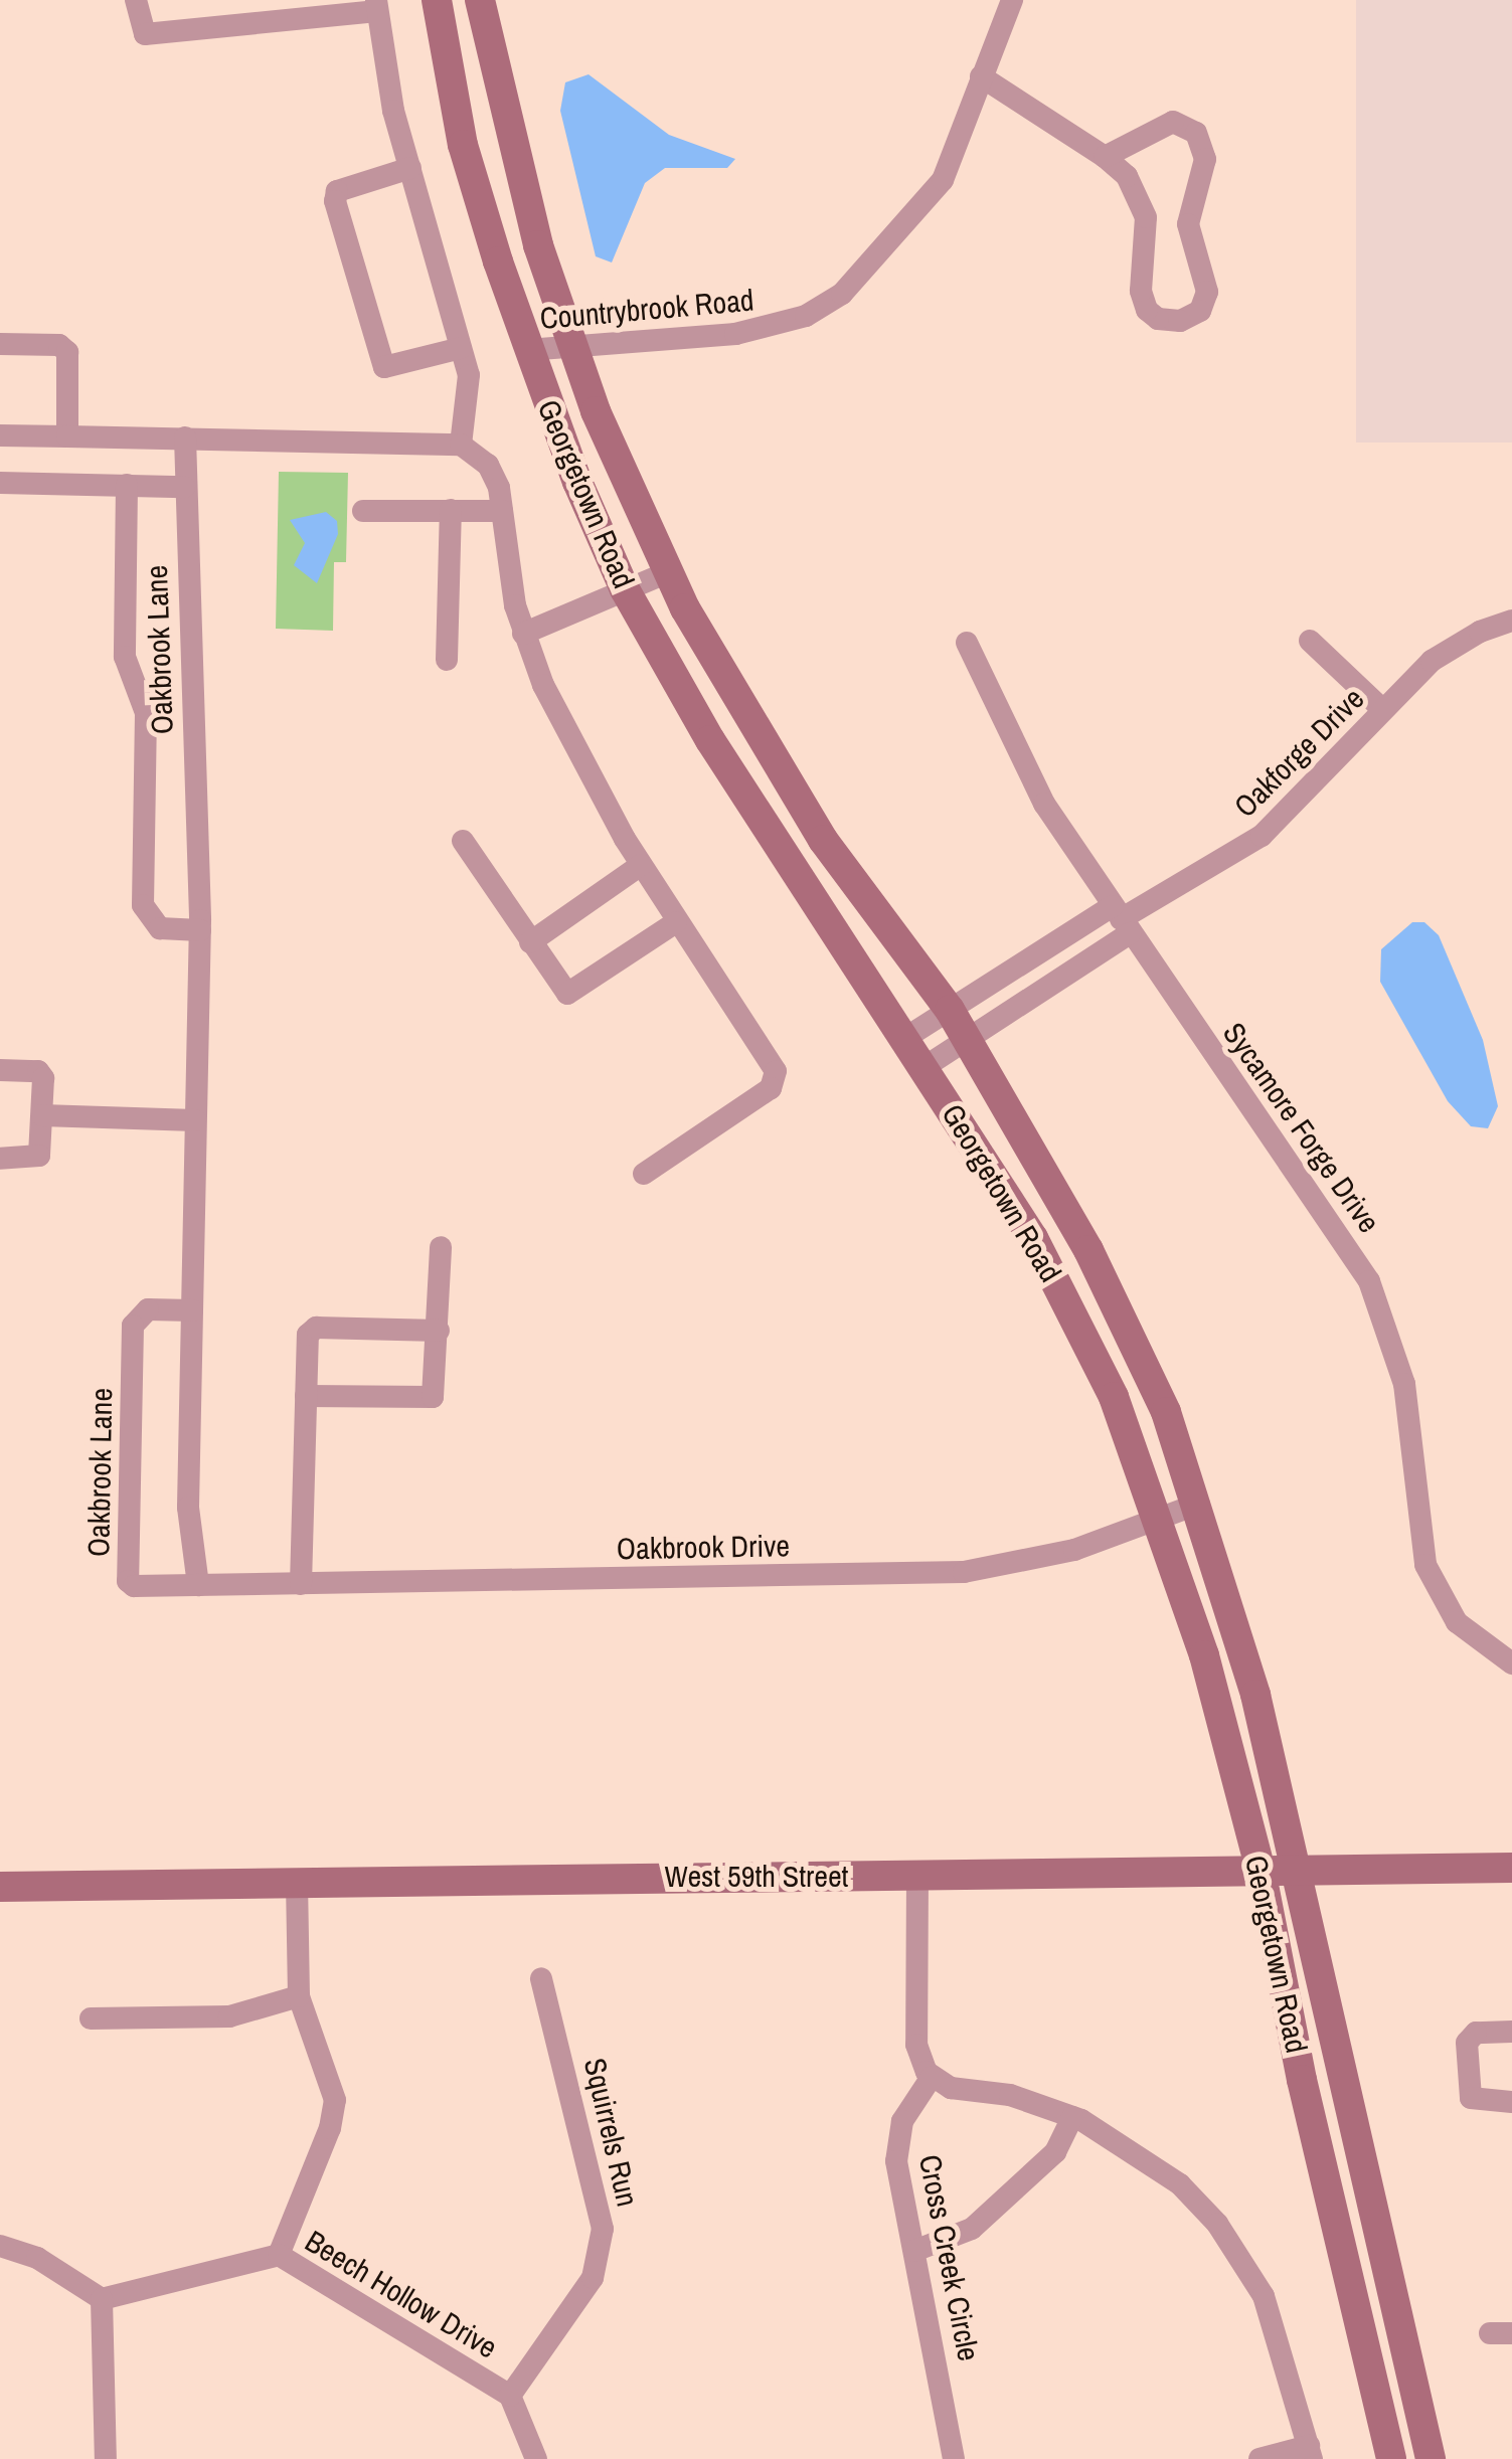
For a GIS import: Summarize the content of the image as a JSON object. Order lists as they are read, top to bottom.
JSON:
{
  "streets": {
    "main road": ["Georgetown Road", "West 59th Street"],
    "street": [
      "Countrybrook Road",
      "Oakbrook Lane",
      "Oakforge Drive",
      "Sycamore Forge Drive",
      "Oakbrook Drive",
      "Squirrels Run",
      "Cross Creek Circle",
      "Beech Hollow Drive"
    ]
  },
  "crossings": [
    ["Countrybrook Road", "Georgetown Road"],
    ["Georgetown Road", "Oakforge Drive"],
    ["Georgetown Road", "Oakbrook Drive"],
    ["Georgetown Road", "West 59th Street"],
    ["Oakbrook Lane", "Oakbrook Drive"],
    ["Oakforge Drive", "Sycamore Forge Drive"],
    ["West 59th Street", "Beech Hollow Drive"],
    ["Squirrels Run", "Beech Hollow Drive"]
  ]
}
